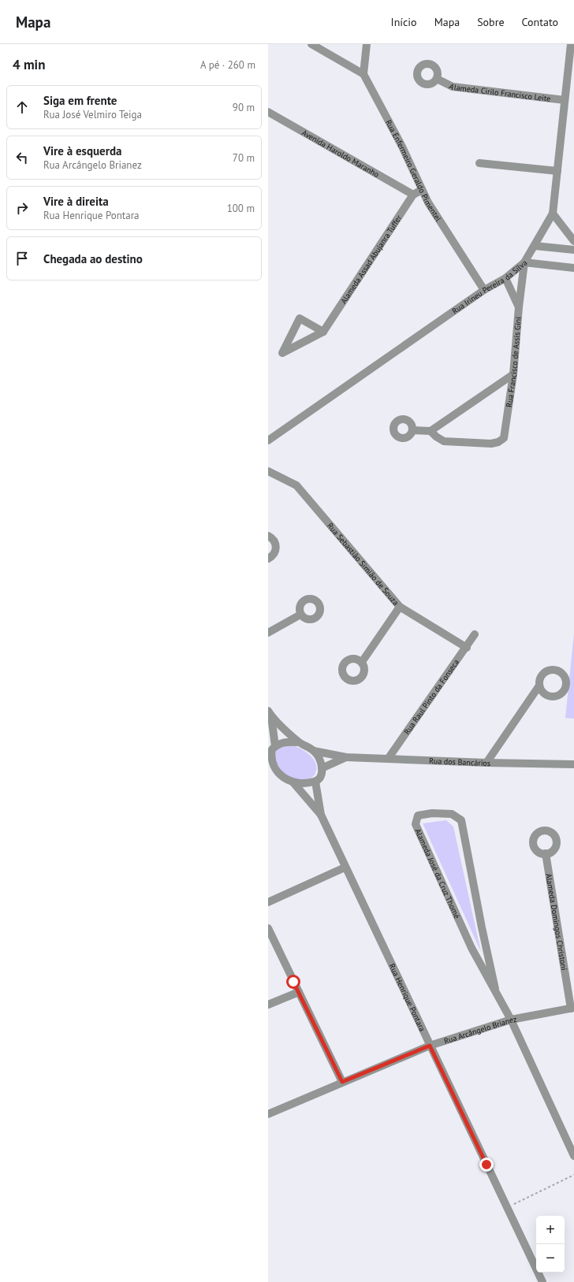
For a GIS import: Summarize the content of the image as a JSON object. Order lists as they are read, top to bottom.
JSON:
{
  "streets": {
    "street": [
      "Alameda Cirilo Francisco Leite",
      "Avenida Haroldo Maranho",
      "Rua Enfermeiro Geraldo Pimentel",
      "Alameda Assad Abujanra Tuffer",
      "Rua Irineu Pereira da Silva",
      "Rua Francisco de Assis Gini",
      "Rua Sebastião Simião de Souza",
      "Rua Raul Pinto da Fonseca",
      "Rua dos Bancários",
      "Alameda José da Cruz Thomé",
      "Alameda Domingos Christoni",
      "Rua Henrique Pontara",
      "Rua Arcângelo Brianez"
    ]
  },
  "crossings": [
    ["Alameda Cirilo Francisco Leite", "Rua Irineu Pereira da Silva"],
    ["Avenida Haroldo Maranho", "Alameda Assad Abujanra Tuffer"],
    ["Rua Enfermeiro Geraldo Pimentel", "Alameda Assad Abujanra Tuffer"],
    ["Rua Enfermeiro Geraldo Pimentel", "Rua Irineu Pereira da Silva"],
    ["Rua Irineu Pereira da Silva", "Rua Francisco de Assis Gini"],
    ["Rua Sebastião Simião de Souza", "Rua Raul Pinto da Fonseca"],
    ["Rua Raul Pinto da Fonseca", "Rua dos Bancários"],
    ["Rua dos Bancários", "Rua Henrique Pontara"],
    ["Alameda José da Cruz Thomé", "Rua Arcângelo Brianez"],
    ["Alameda Domingos Christoni", "Rua Arcângelo Brianez"],
    ["Rua Henrique Pontara", "Rua Arcângelo Brianez"]
  ],
  "page": {
    "header": "Mapa",
    "nav": [
      "Início",
      "Mapa",
      "Sobre",
      "Contato"
    ],
    "heading": ["4 min", "A pé · 260 m"],
    "list": [
      ["Siga em frente", "Rua José Velmiro Teiga", "90 m"],
      ["Vire à esquerda", "Rua Arcângelo Brianez", "70 m"],
      ["Vire à direita", "Rua Henrique Pontara", "100 m"],
      "Chegada ao destino"
    ],
    "map_buttons": ["+", "−"]
  }
}
